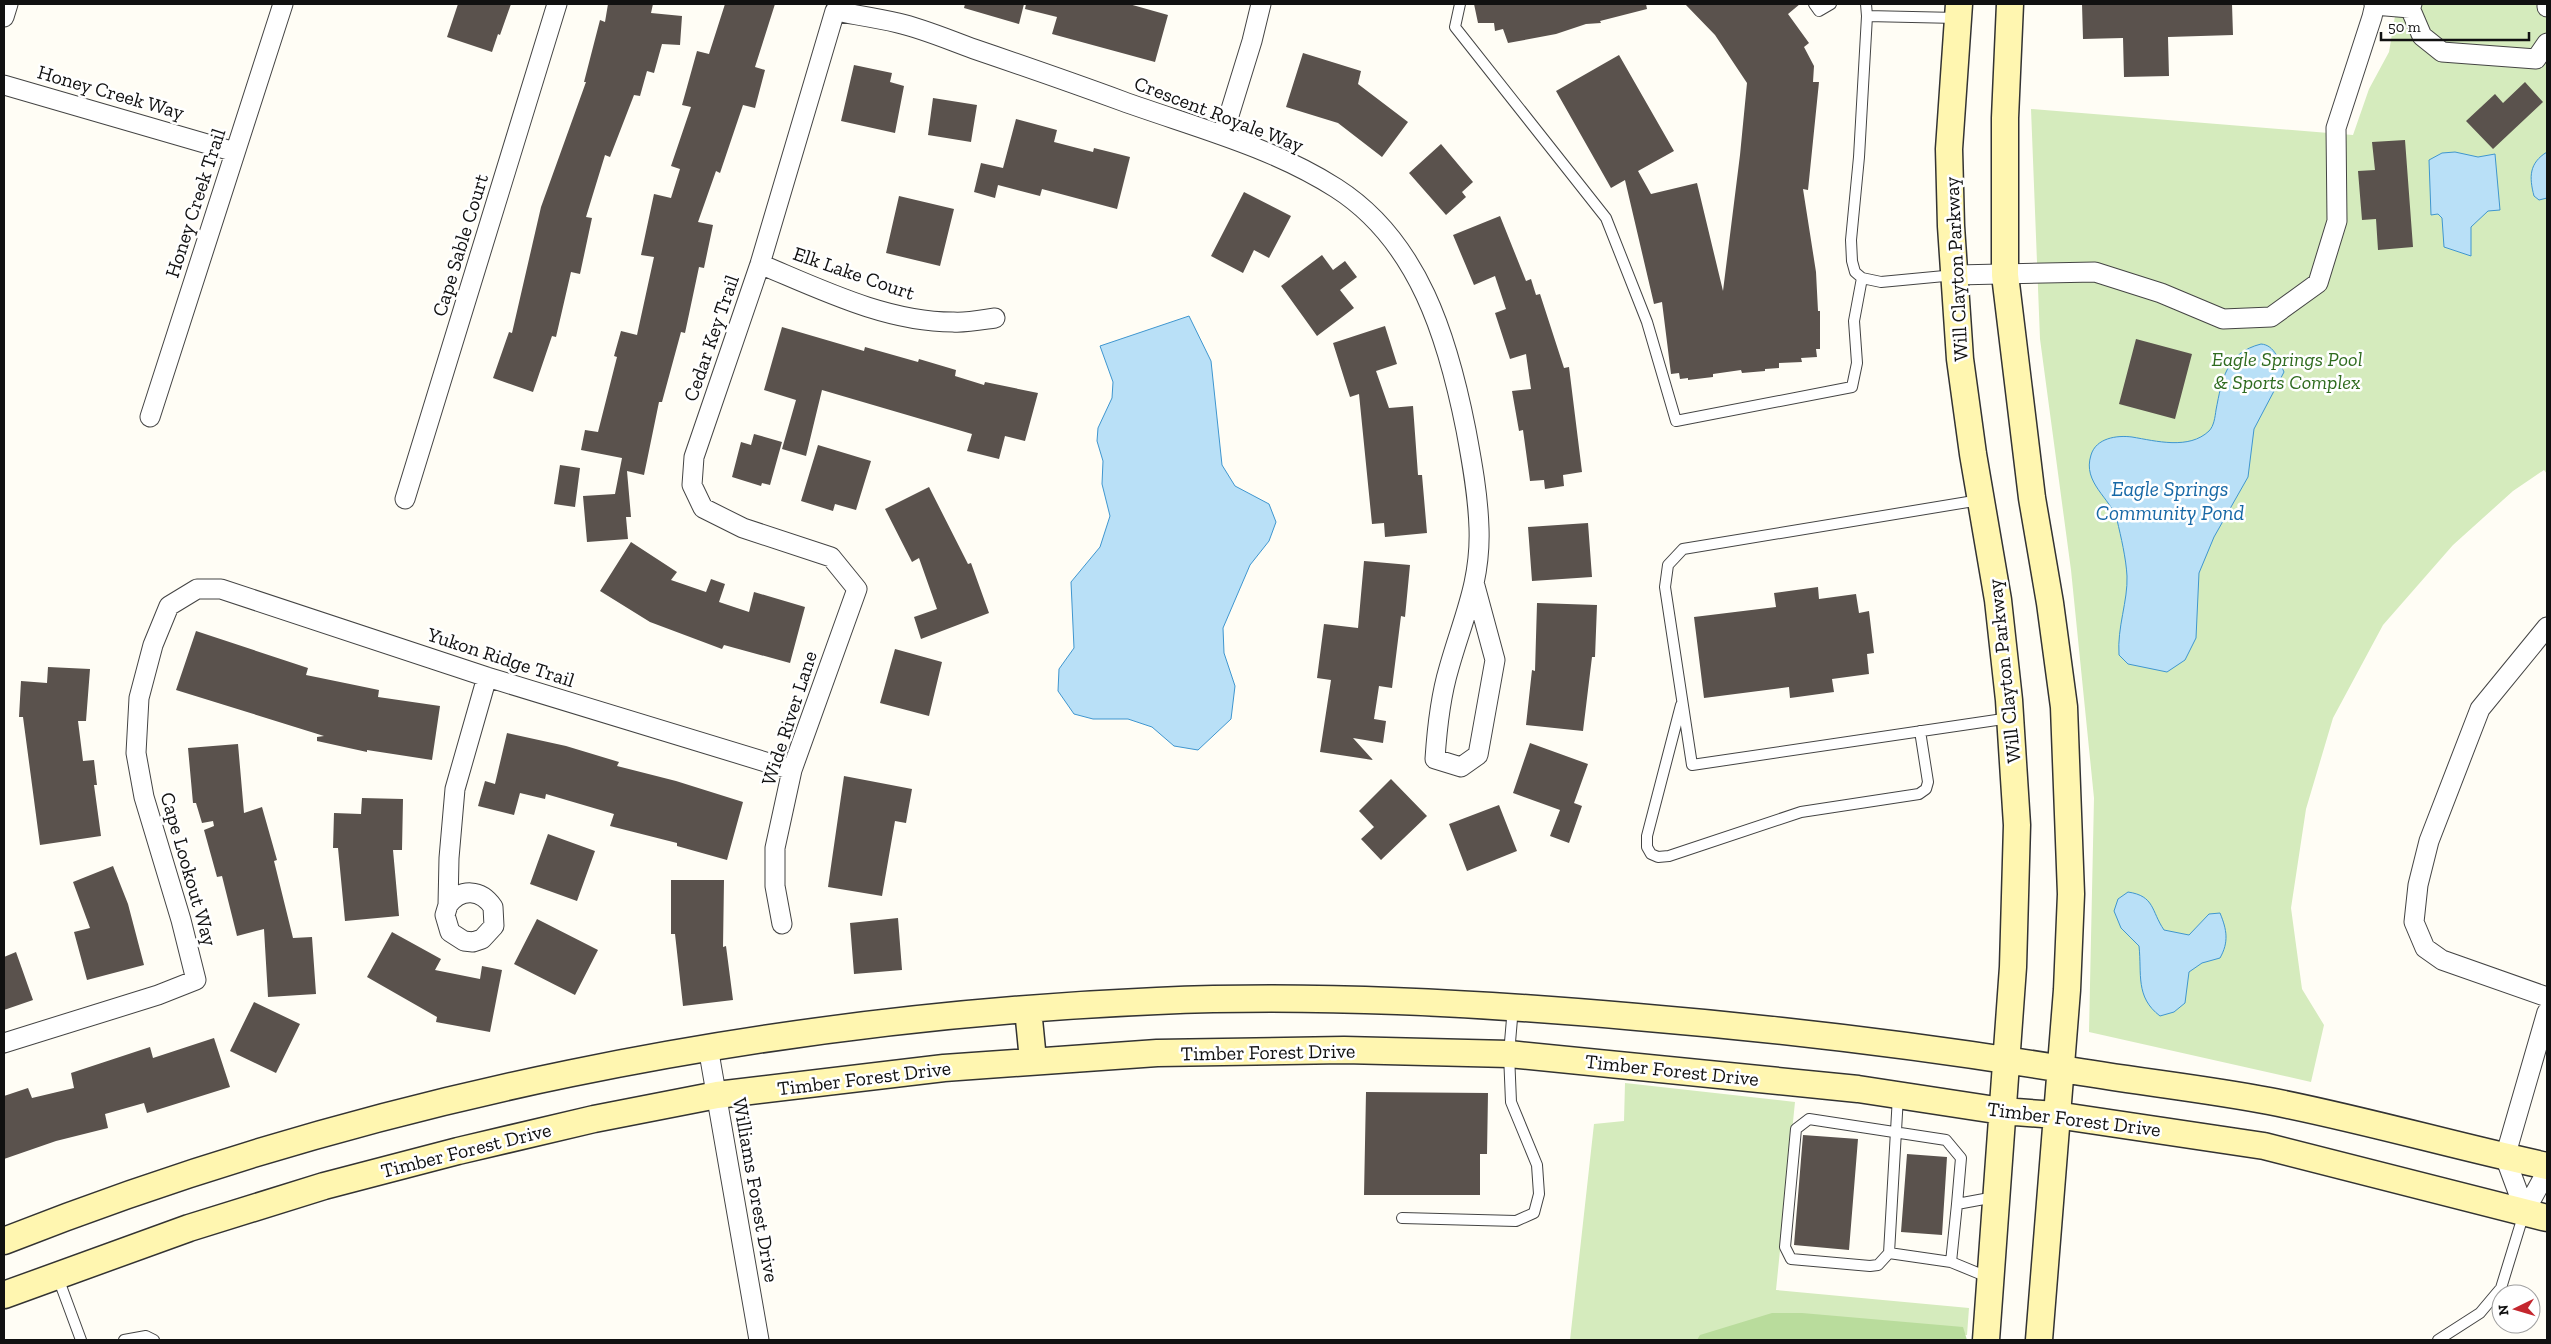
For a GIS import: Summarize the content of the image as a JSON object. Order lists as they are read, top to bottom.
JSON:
{
  "streets": {
    "main road": ["Will Clayton Parkway", "Timber Forest Drive"],
    "street": [
      "Honey Creek Way",
      "Crescent Royale Way",
      "Honey Creek Trail",
      "Cape Sable Court",
      "Elk Lake Court",
      "Cedar Key Trail",
      "Yukon Ridge Trail",
      "Wide River Lane",
      "Cape Lookout Way",
      "Williams Forest Drive"
    ]
  },
  "crossings": [
    ["Honey Creek Way", "Honey Creek Trail"],
    ["Crescent Royale Way", "Cedar Key Trail"],
    ["Will Clayton Parkway", "Timber Forest Drive"],
    ["Elk Lake Court", "Cedar Key Trail"],
    ["Cedar Key Trail", "Wide River Lane"],
    ["Yukon Ridge Trail", "Wide River Lane"],
    ["Yukon Ridge Trail", "Cape Lookout Way"],
    ["Timber Forest Drive", "Williams Forest Drive"]
  ],
  "water": ["Eagle Springs Community Pond"],
  "parks": ["Eagle Springs Pool & Sports Complex"],
  "scale_bar": "50 m",
  "north": "left"
}
